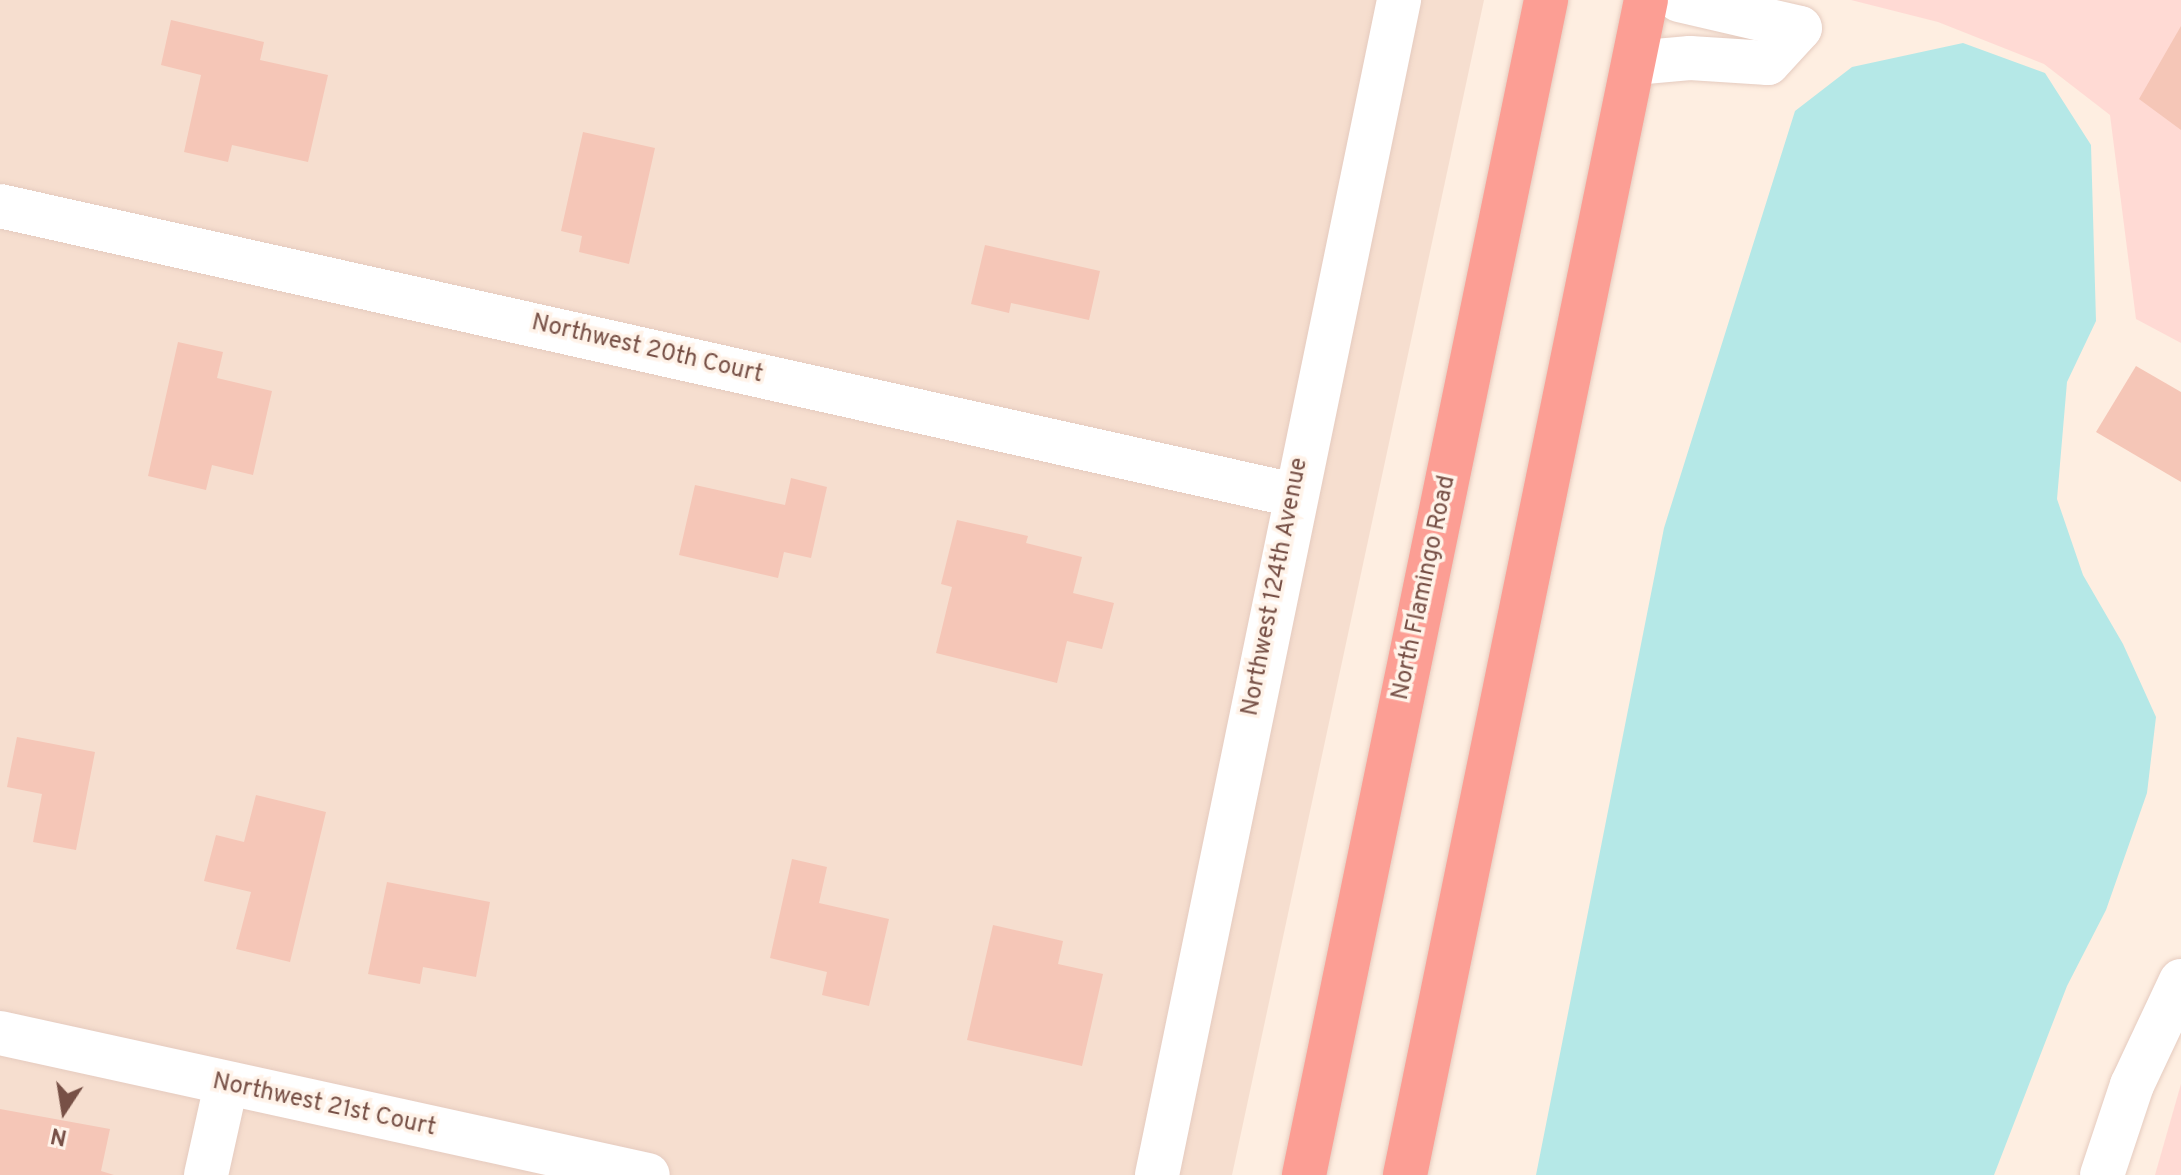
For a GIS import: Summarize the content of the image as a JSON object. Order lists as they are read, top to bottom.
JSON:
{
  "streets": {
    "highway": ["North Flamingo Road"],
    "street": ["Northwest 20th Court", "Northwest 124th Avenue", "Northwest 21st Court"]
  },
  "crossings": [
    ["Northwest 20th Court", "Northwest 124th Avenue"]
  ],
  "north": "bottom"
}
